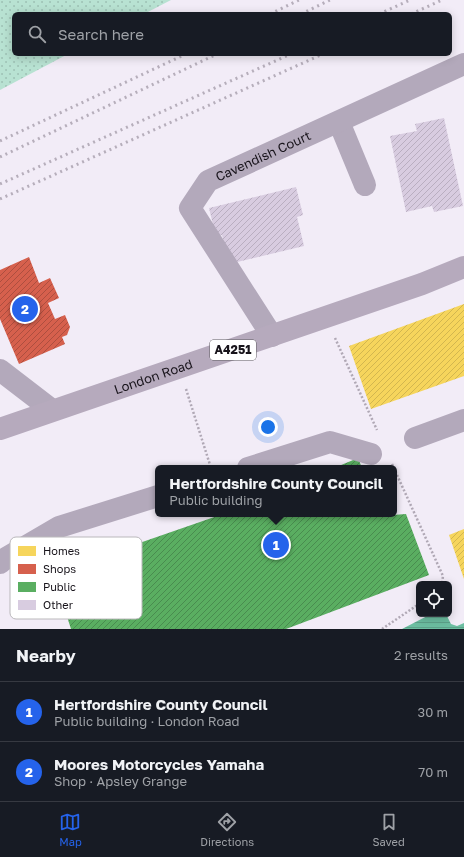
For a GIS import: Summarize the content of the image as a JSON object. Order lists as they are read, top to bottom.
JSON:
{
  "streets": {
    "main road": ["A4251", "London Road"],
    "street": ["Cavendish Court"]
  },
  "crossings": [
    ["Cavendish Court", "London Road"]
  ],
  "legend": [
    "Homes",
    "Shops",
    "Public",
    "Other"
  ],
  "page": {
    "search": "Search here",
    "pins": ["2", "1"],
    "popup": ["Hertfordshire County Council", "Public building"],
    "heading": ["Nearby", "2 results"],
    "list": [
      {
        "mark": "1",
        "name": "Hertfordshire County Council",
        "note": "Public building · London Road",
        "value": "30 m"
      },
      {
        "mark": "2",
        "name": "Moores Motorcycles Yamaha",
        "note": "Shop · Apsley Grange",
        "value": "70 m"
      }
    ],
    "nav": ["Map", "Directions", "Saved"]
  }
}
